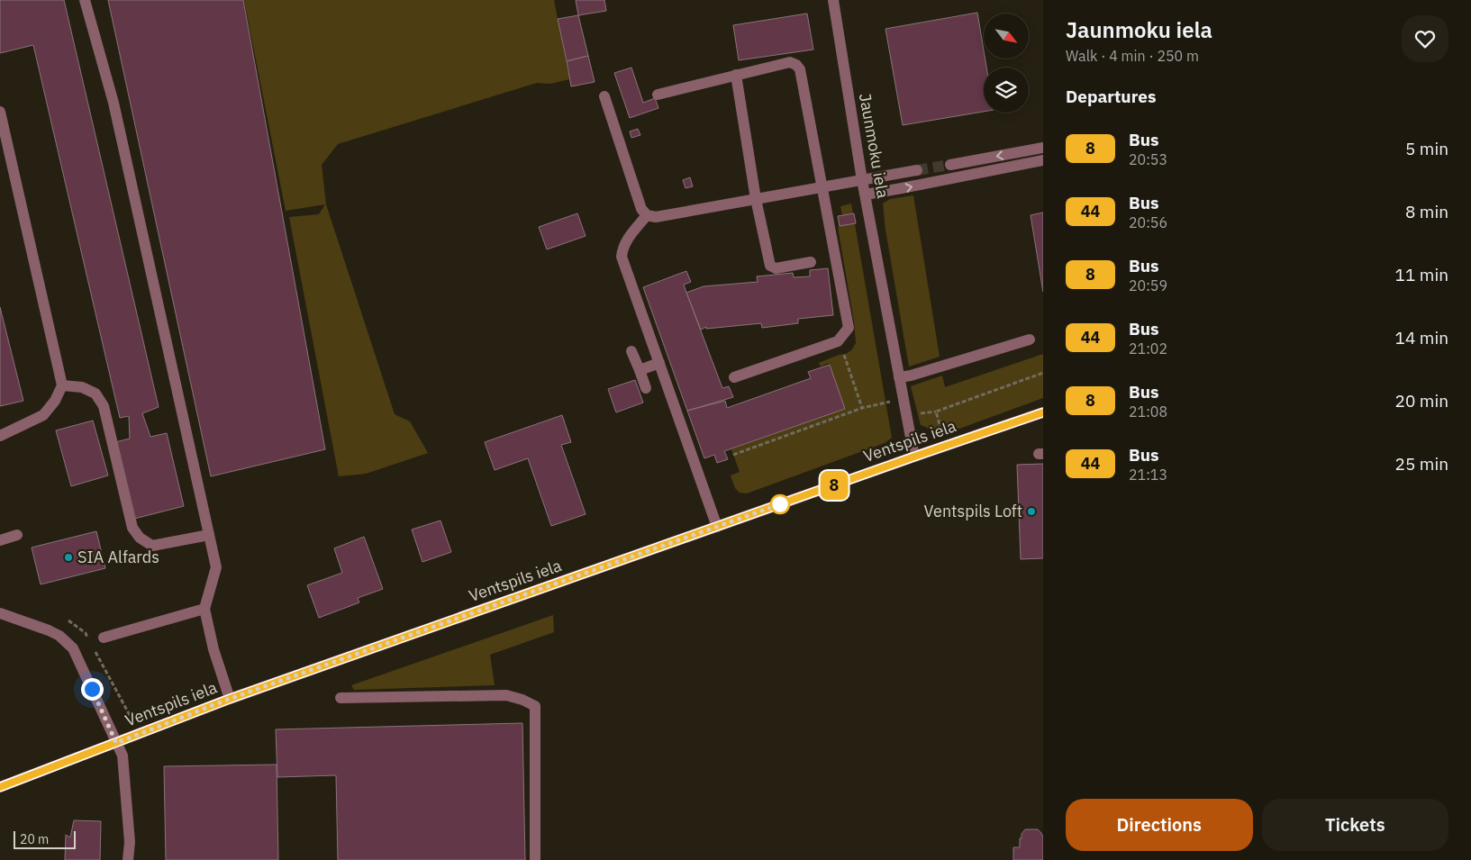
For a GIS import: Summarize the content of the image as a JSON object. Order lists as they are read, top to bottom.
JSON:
{
  "streets": {
    "street": ["Jaunmoku iela", "Ventspils iela"]
  },
  "crossings": [
    ["Jaunmoku iela", "Ventspils iela"]
  ],
  "places": ["Ventspils Loft", "SIA Alfards"],
  "lines": ["bus line 8"],
  "scale_bar": "20 m",
  "north": "bottom right",
  "page": {
    "on_map": "8",
    "heading": [
      ["Jaunmoku iela", "Walk · 4 min · 250 m"],
      "Departures"
    ],
    "list": [
      {
        "mark": "8",
        "name": "Bus",
        "note": "20:53",
        "value": "5 min"
      },
      {
        "mark": "44",
        "name": "Bus",
        "note": "20:56",
        "value": "8 min"
      },
      {
        "mark": "8",
        "name": "Bus",
        "note": "20:59",
        "value": "11 min"
      },
      {
        "mark": "44",
        "name": "Bus",
        "note": "21:02",
        "value": "14 min"
      },
      {
        "mark": "8",
        "name": "Bus",
        "note": "21:08",
        "value": "20 min"
      },
      {
        "mark": "44",
        "name": "Bus",
        "note": "21:13",
        "value": "25 min"
      }
    ],
    "buttons": ["Directions", "Tickets"],
    "scale": "20 m"
  }
}
